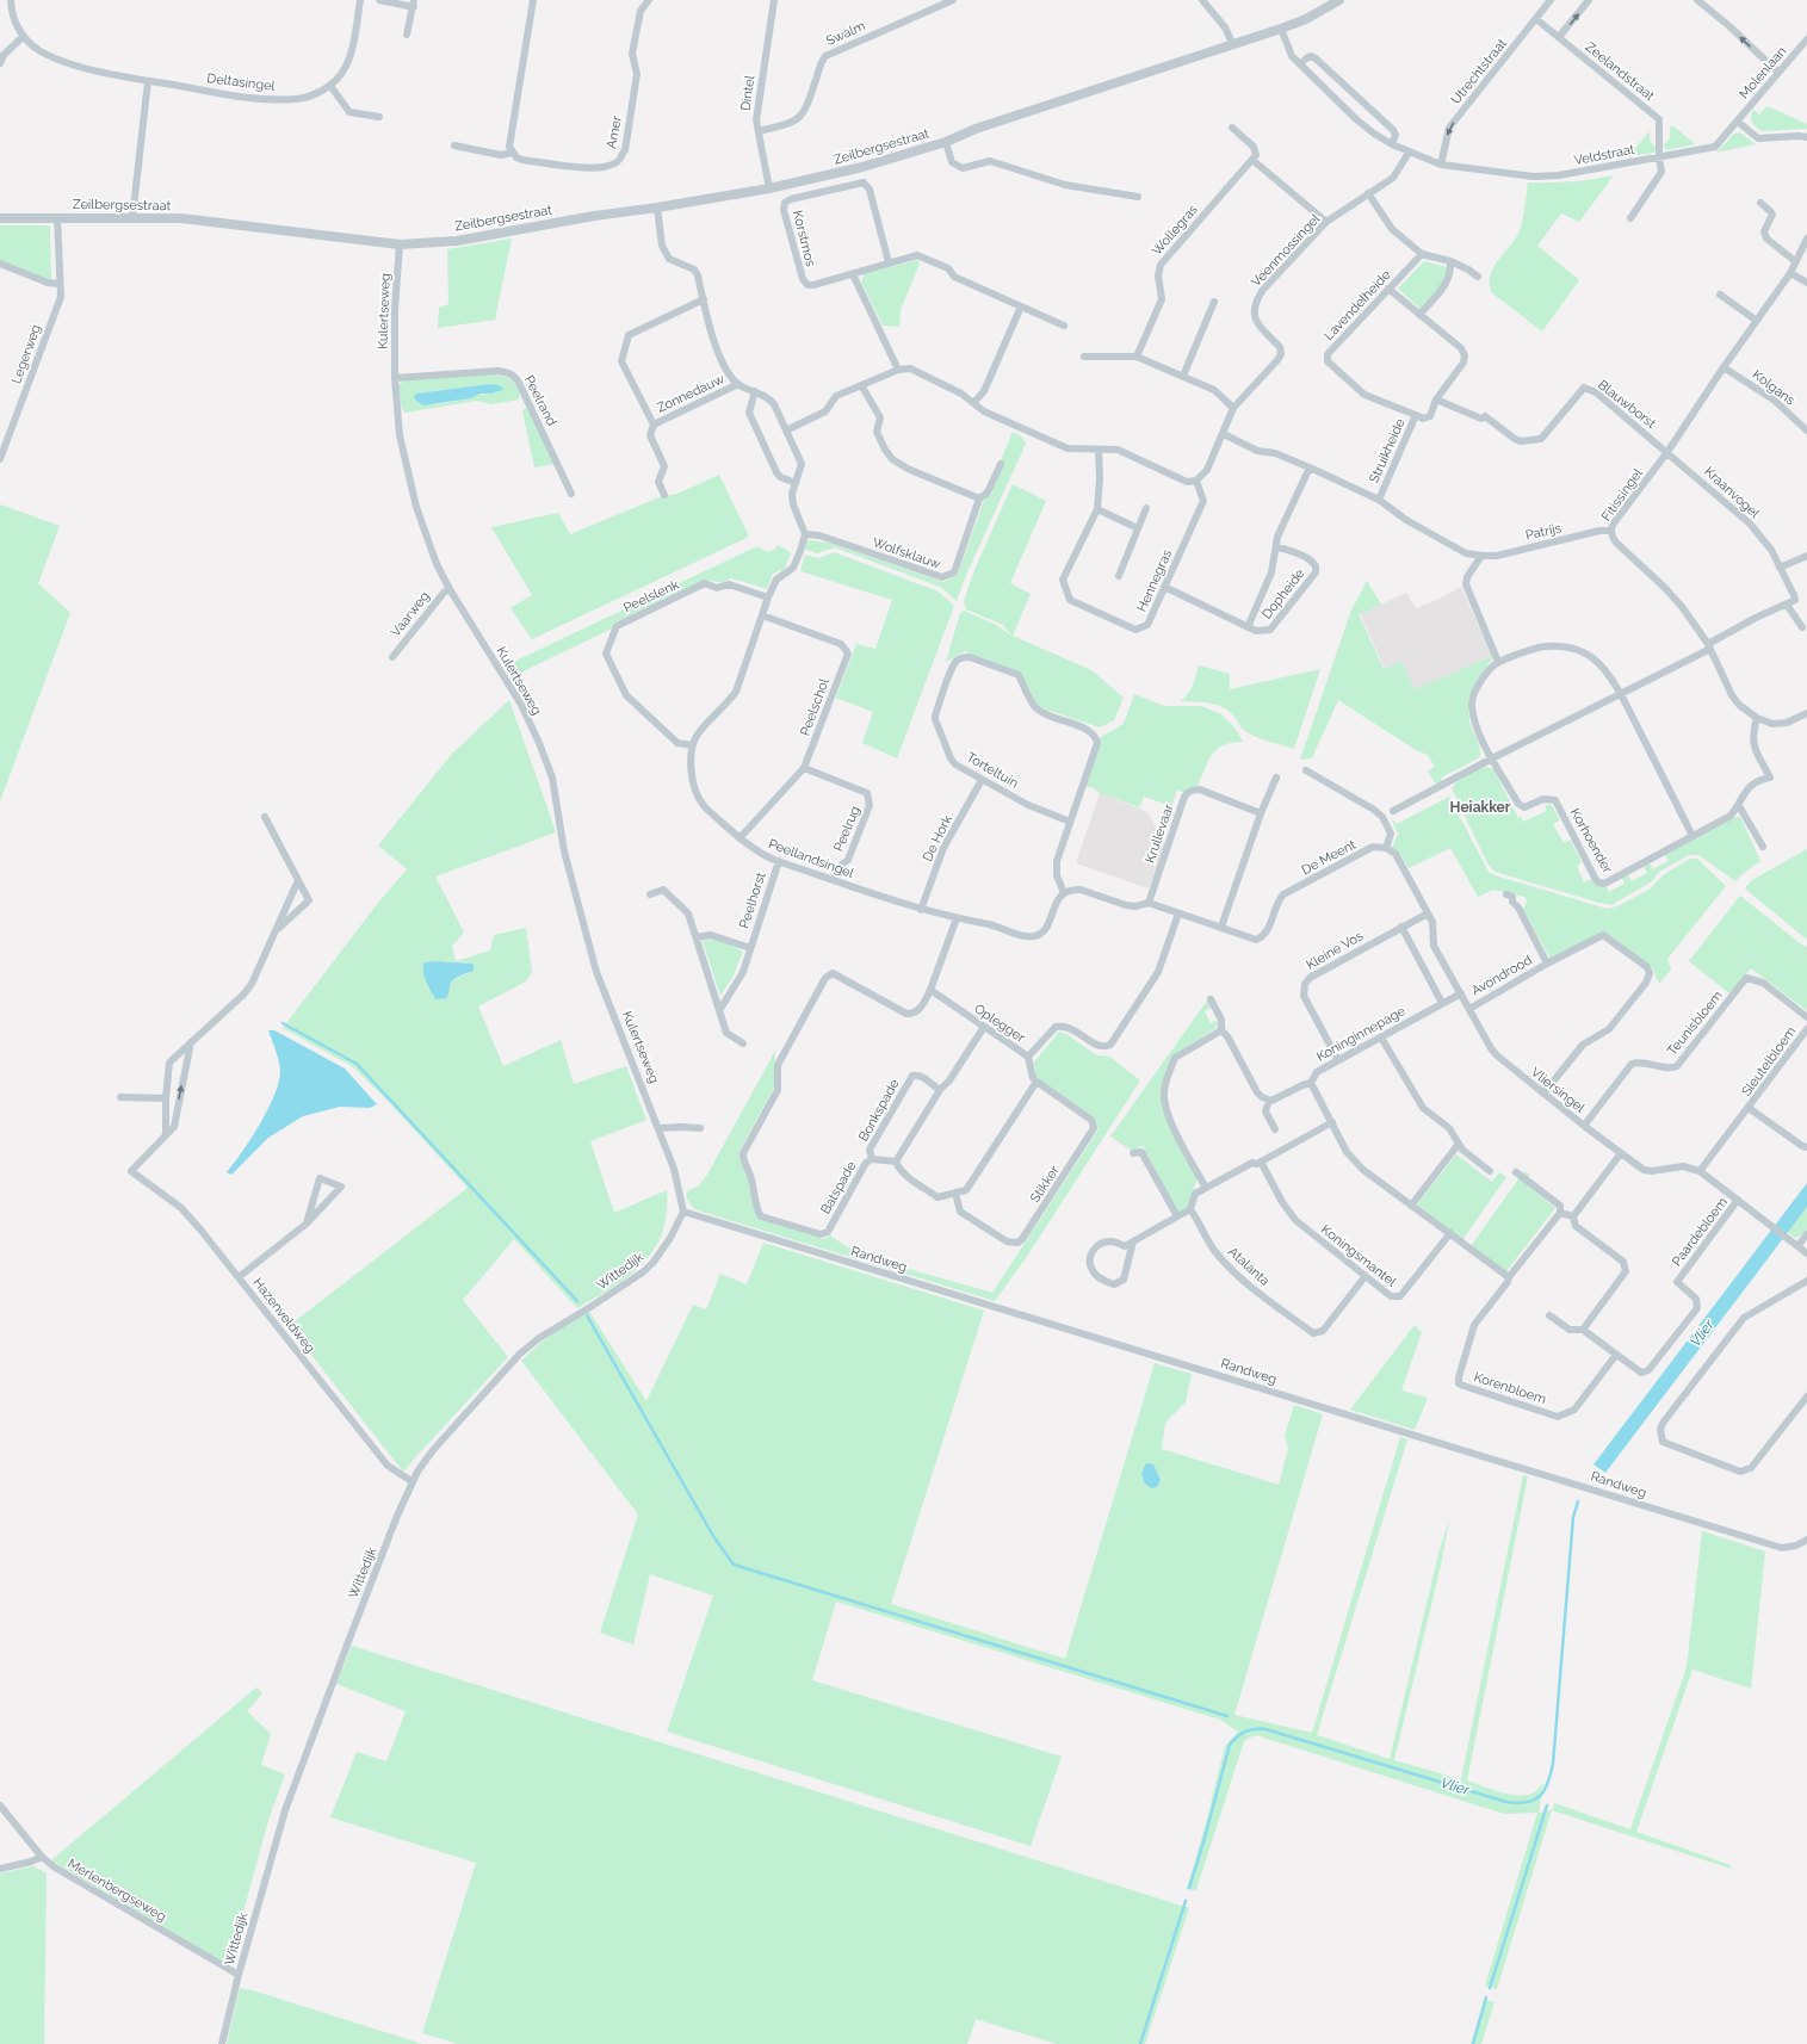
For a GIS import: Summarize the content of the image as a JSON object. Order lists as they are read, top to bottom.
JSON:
{
  "streets": {
    "street": [
      "Swalm",
      "Utrechtstraat",
      "Zeelandstraat",
      "Molenlaan",
      "Deltasingel",
      "Dintel",
      "Amer",
      "Zeilbergsestraat",
      "Veldstraat",
      "Wollegras",
      "Korstmos",
      "Veenmossingel",
      "Lavendelheide",
      "Kulertseweg",
      "Legerweg",
      "Kolgans",
      "Zonnedauw",
      "Peelrand",
      "Blauwborst",
      "Struikheide",
      "Kraanvogel",
      "Fitissingel",
      "Patrijs",
      "Wolfsklauw",
      "Hennegras",
      "Dopheide",
      "Peelslenk",
      "Vaarweg",
      "Peelschol",
      "Torteltuin",
      "Peelrug",
      "Krullevaar",
      "De Hork",
      "Korhoender",
      "De Meent",
      "Peellandsingel",
      "Peelhorst",
      "Kleine Vos",
      "Avondrood",
      "Oplegger",
      "Teunisbloem",
      "Koninginnepage",
      "Sleutelbloem",
      "Vliersingel",
      "Bonkspade",
      "Stikker",
      "Batspade",
      "Paardebloem",
      "Koningsmantel",
      "Randweg",
      "Atalanta",
      "Wittedijk",
      "Hazenveldweg",
      "Korenbloem",
      "Merlenbergseweg"
    ]
  },
  "crossings": [
    ["Swalm", "Dintel"],
    ["Utrechtstraat", "Zeelandstraat"],
    ["Utrechtstraat", "Veldstraat"],
    ["Zeelandstraat", "Veldstraat"],
    ["Molenlaan", "Veldstraat"],
    ["Dintel", "Zeilbergsestraat"],
    ["Zeilbergsestraat", "Veldstraat"],
    ["Zeilbergsestraat", "Kulertseweg"],
    ["Zeilbergsestraat", "Legerweg"],
    ["Veldstraat", "Veenmossingel"],
    ["Veenmossingel", "Struikheide"],
    ["Veenmossingel", "Hennegras"],
    ["Lavendelheide", "Struikheide"],
    ["Kulertseweg", "Peelrand"],
    ["Kulertseweg", "Vaarweg"],
    ["Kulertseweg", "Randweg"],
    ["Kulertseweg", "Wittedijk"],
    ["Kolgans", "Fitissingel"],
    ["Blauwborst", "Struikheide"],
    ["Blauwborst", "Kraanvogel"],
    ["Blauwborst", "Fitissingel"],
    ["Struikheide", "Patrijs"],
    ["Struikheide", "Dopheide"],
    ["Kraanvogel", "Fitissingel"],
    ["Fitissingel", "Patrijs"],
    ["Fitissingel", "Korhoender"],
    ["Hennegras", "Dopheide"],
    ["Peelslenk", "Peellandsingel"],
    ["Peelschol", "Peelrug"],
    ["Peelschol", "Peellandsingel"],
    ["Torteltuin", "De Hork"],
    ["Torteltuin", "Peellandsingel"],
    ["Peelrug", "Peellandsingel"],
    ["De Hork", "Peellandsingel"],
    ["De Meent", "Vliersingel"],
    ["Peellandsingel", "Peelhorst"],
    ["Kleine Vos", "Koninginnepage"],
    ["Kleine Vos", "Vliersingel"],
    ["Avondrood", "Vliersingel"],
    ["Oplegger", "Batspade"],
    ["Teunisbloem", "Vliersingel"],
    ["Koninginnepage", "Vliersingel"],
    ["Sleutelbloem", "Vliersingel"],
    ["Vliersingel", "Paardebloem"],
    ["Bonkspade", "Batspade"],
    ["Paardebloem", "Korenbloem"],
    ["Koningsmantel", "Atalanta"],
    ["Randweg", "Wittedijk"],
    ["Wittedijk", "Hazenveldweg"],
    ["Wittedijk", "Merlenbergseweg"]
  ],
  "one_way": ["Utrechtstraat"],
  "districts": ["Heiakker"],
  "water": ["Vlier"]
}
